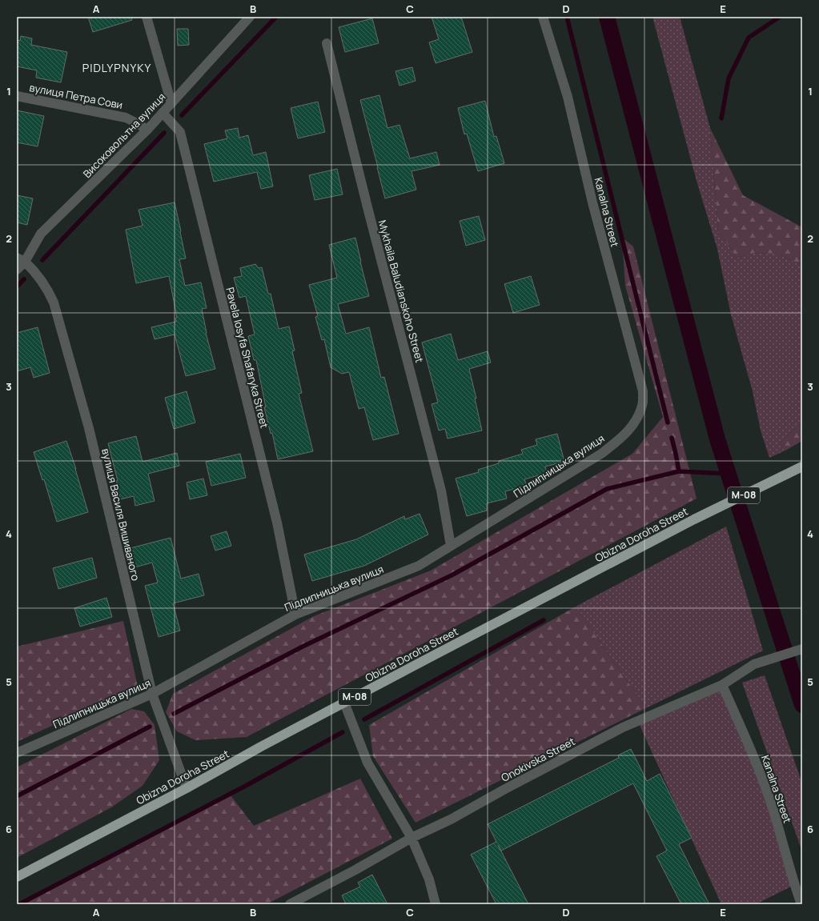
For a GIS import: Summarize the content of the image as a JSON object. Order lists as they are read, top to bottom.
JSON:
{
  "streets": {
    "highway": ["М-08", "Obizna Doroha Street"],
    "street": [
      "вулиця Петра Сови",
      "Високовольтна вулиця",
      "Kanalna Street",
      "Mykhaila Baludianskoho Street",
      "Pavela Iosyfa Shafaryka Street",
      "Підлипницька вулиця",
      "вулиця Василя Вишиваного",
      "Onokivska Street"
    ]
  },
  "crossings": [
    ["вулиця Петра Сови", "Високовольтна вулиця"],
    ["Високовольтна вулиця", "Pavela Iosyfa Shafaryka Street"],
    ["Високовольтна вулиця", "вулиця Василя Вишиваного"],
    ["Kanalna Street", "Підлипницька вулиця"],
    ["Kanalna Street", "Onokivska Street"],
    ["Mykhaila Baludianskoho Street", "Підлипницька вулиця"],
    ["Pavela Iosyfa Shafaryka Street", "Підлипницька вулиця"],
    ["Підлипницька вулиця", "вулиця Василя Вишиваного"],
    ["вулиця Василя Вишиваного", "Obizna Doroha Street"]
  ],
  "districts": ["PIDLYPNYKY"],
  "grid": {
    "columns": [
      "A",
      "B",
      "C",
      "D",
      "E"
    ],
    "rows": [
      "1",
      "2",
      "3",
      "4",
      "5",
      "6"
    ]
  }
}
